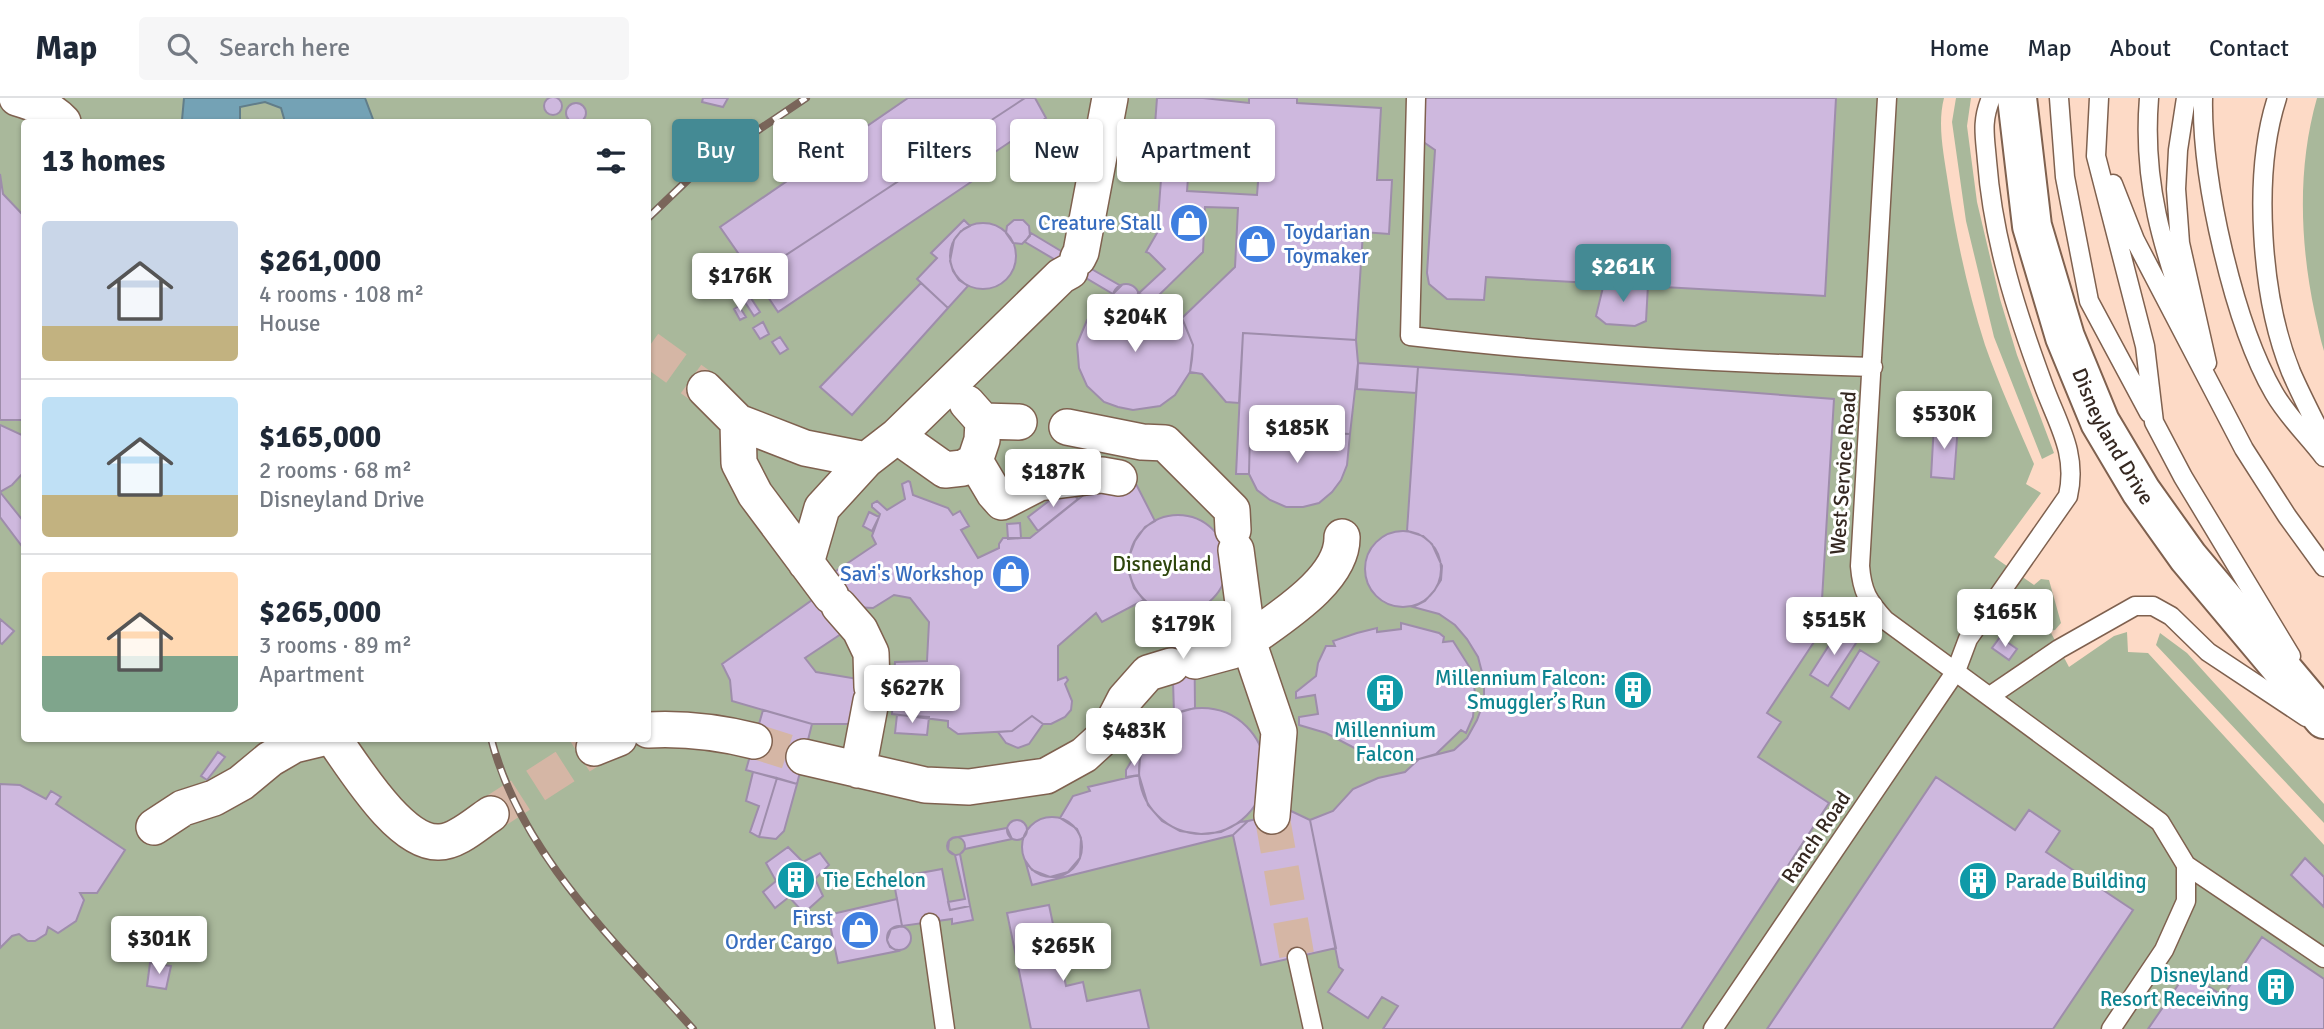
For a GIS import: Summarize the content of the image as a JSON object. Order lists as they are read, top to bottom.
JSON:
{
  "streets": {
    "main road": ["Disneyland Drive"],
    "lane": ["West Service Road", "Ranch Road"]
  },
  "crossings": [
    ["West Service Road", "Ranch Road"]
  ],
  "parks": ["Disneyland"],
  "places": {
    "shop": [
      "Creature Stall",
      "Toydarian Toymaker",
      "Savi's Workshop",
      "First Order Cargo"
    ],
    "building": [
      "Millennium Falcon: Smuggler’s Run",
      "Millennium Falcon",
      "Tie Echelon",
      "Parade Building",
      "Disneyland Resort Receiving"
    ]
  },
  "page": {
    "header": "Map",
    "search": "Search here",
    "nav": [
      "Home",
      "Map",
      "About",
      "Contact"
    ],
    "chip": [
      "Buy",
      "Rent",
      "Filters",
      "New",
      "Apartment"
    ],
    "heading": "13 homes",
    "list": [
      {
        "name": "$261,000",
        "note": "4 rooms · 108 m² · House"
      },
      {
        "name": "$165,000",
        "note": "2 rooms · 68 m² · Disneyland Drive"
      },
      {
        "name": "$265,000",
        "note": "3 rooms · 89 m² · Apartment"
      }
    ],
    "price": [
      "$261K",
      "$176K",
      "$204K",
      "$530K",
      "$185K",
      "$187K",
      "$165K",
      "$515K",
      "$179K",
      "$627K",
      "$483K",
      "$301K",
      "$265K"
    ]
  }
}
